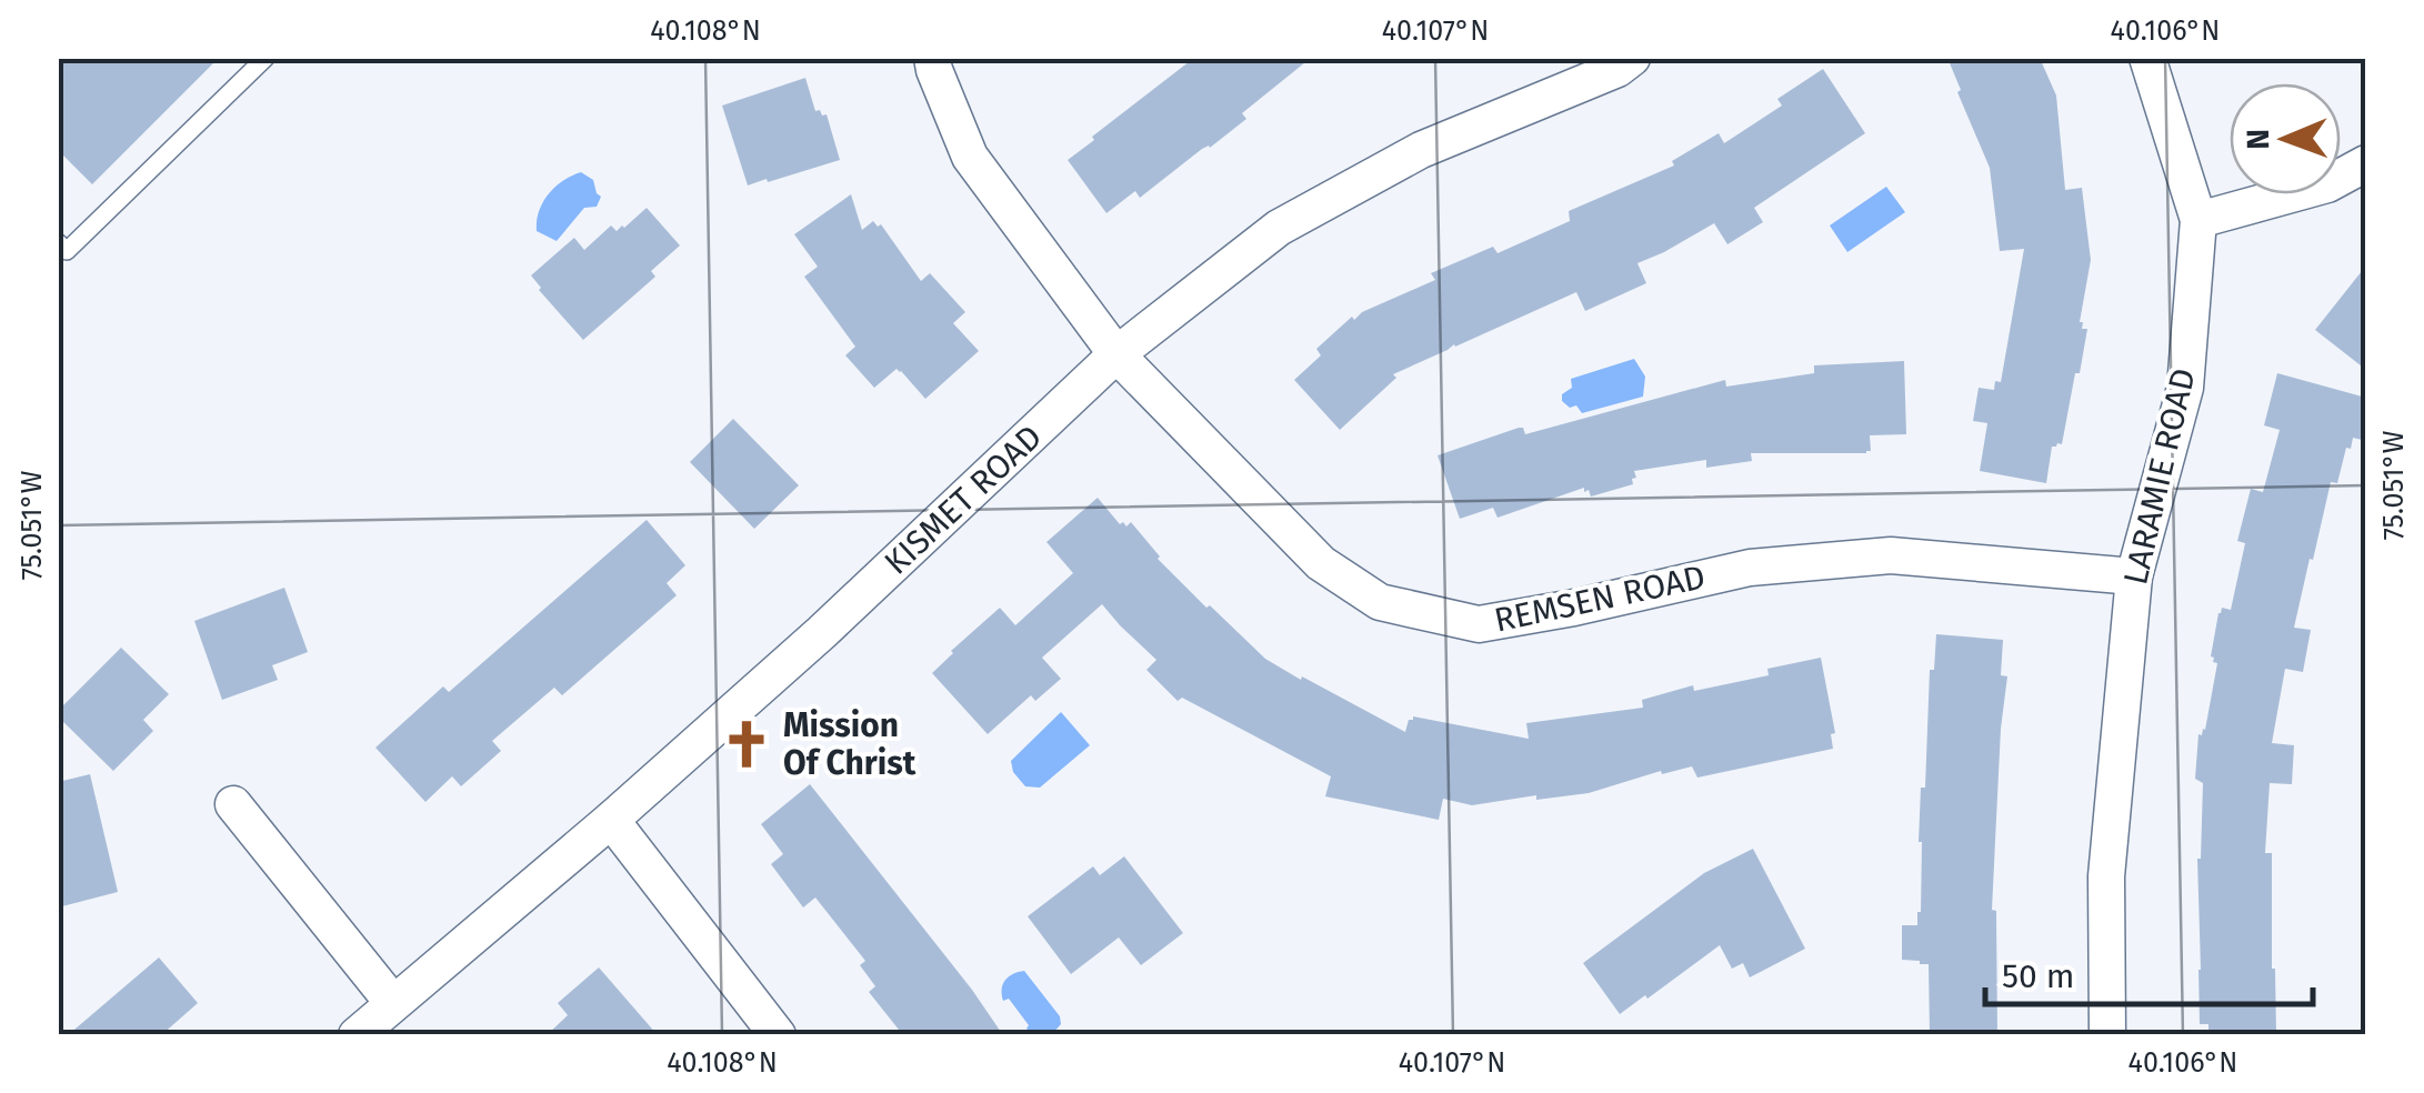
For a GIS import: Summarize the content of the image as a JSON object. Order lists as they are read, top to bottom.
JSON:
{
  "streets": {
    "street": ["LARAMIE ROAD", "KISMET ROAD", "REMSEN ROAD"]
  },
  "crossings": [
    ["LARAMIE ROAD", "REMSEN ROAD"],
    ["KISMET ROAD", "REMSEN ROAD"]
  ],
  "places": {
    "church": ["Mission Of Christ"]
  },
  "scale_bar": "50 m",
  "north": "left",
  "coordinates": [
    "40.108°N",
    "40.107°N",
    "40.106°N",
    "75.051°W"
  ]
}
